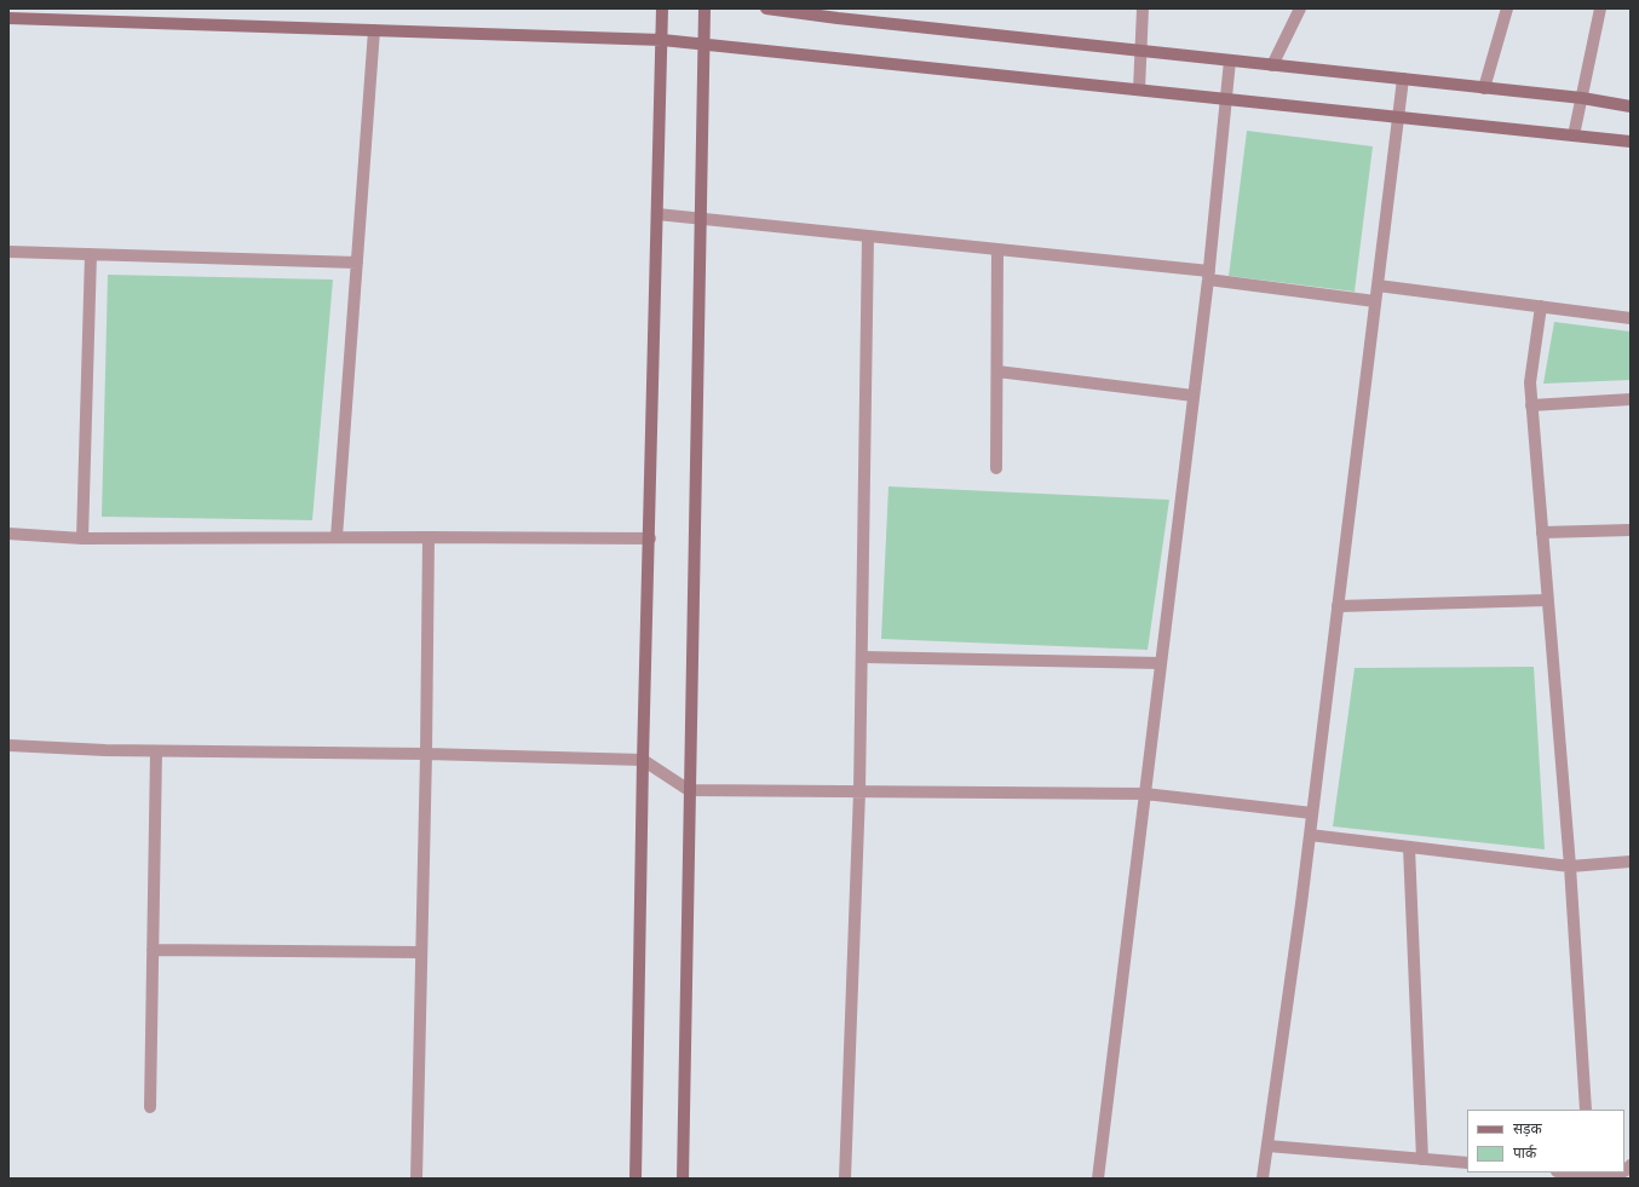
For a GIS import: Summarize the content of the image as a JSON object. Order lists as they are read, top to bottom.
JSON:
{
  "legend": ["सड़क", "पार्क"]
}
